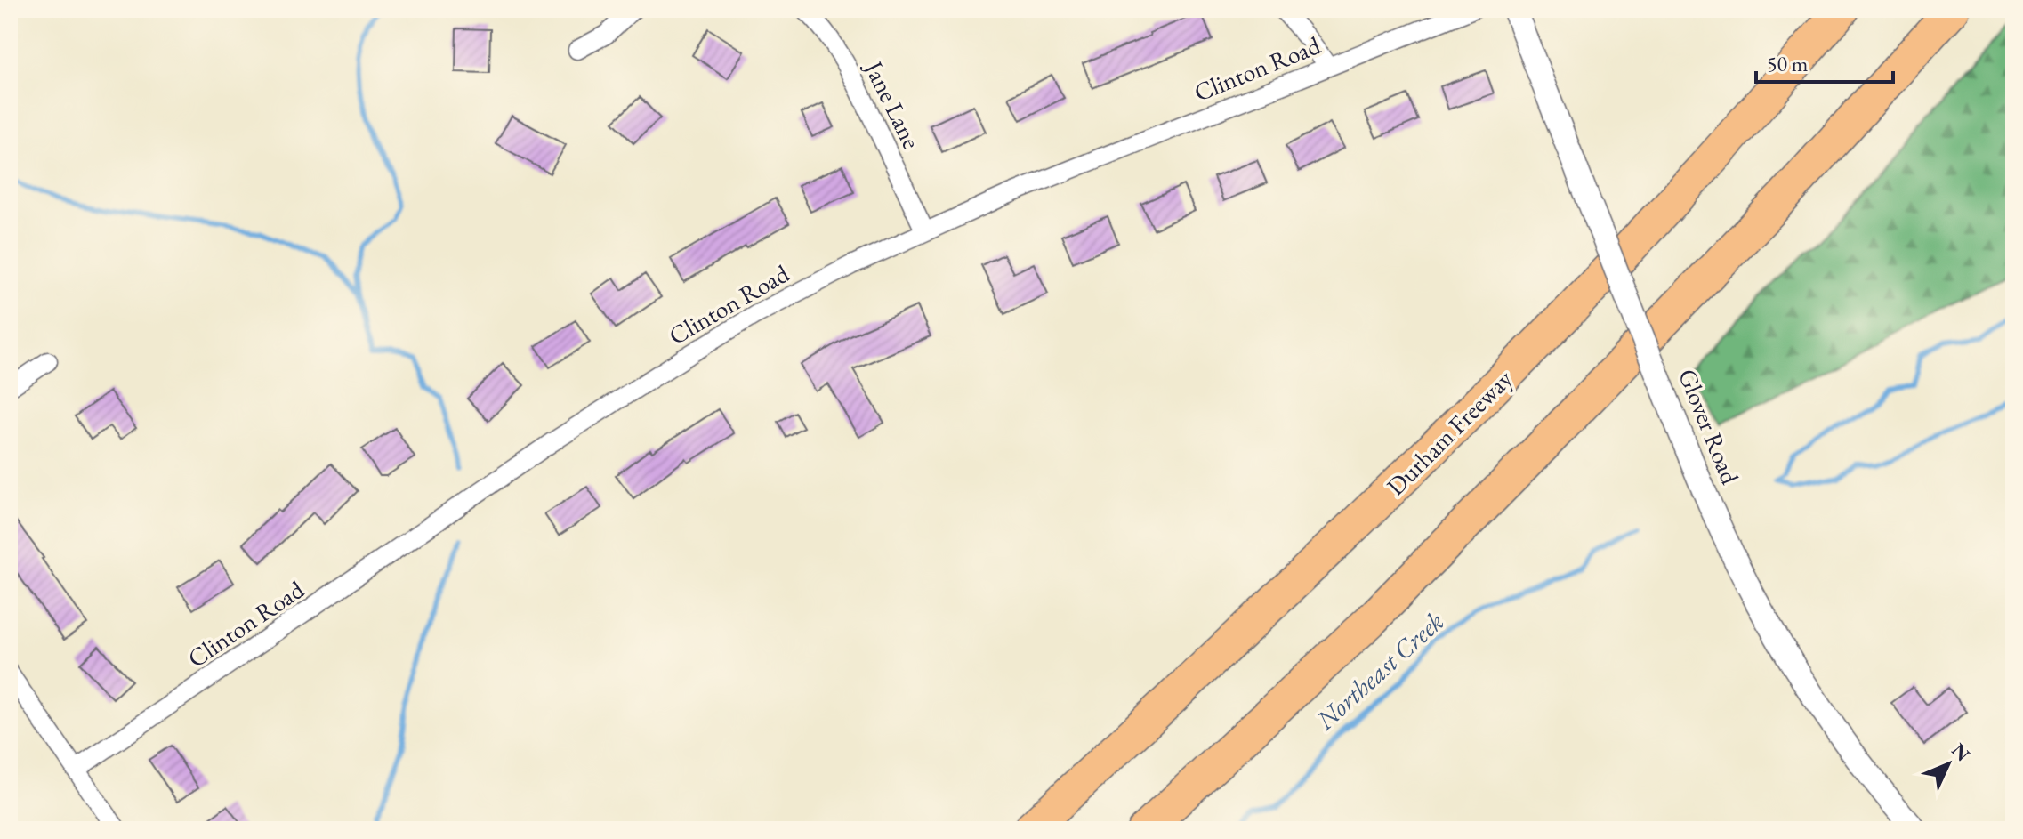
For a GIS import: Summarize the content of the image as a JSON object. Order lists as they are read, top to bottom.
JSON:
{
  "streets": {
    "highway": ["Durham Freeway"],
    "street": ["Clinton Road", "Jane Lane", "Glover Road"]
  },
  "crossings": [
    ["Clinton Road", "Jane Lane"]
  ],
  "water": ["Northeast Creek"],
  "scale_bar": "50 m",
  "north": "top right"
}
